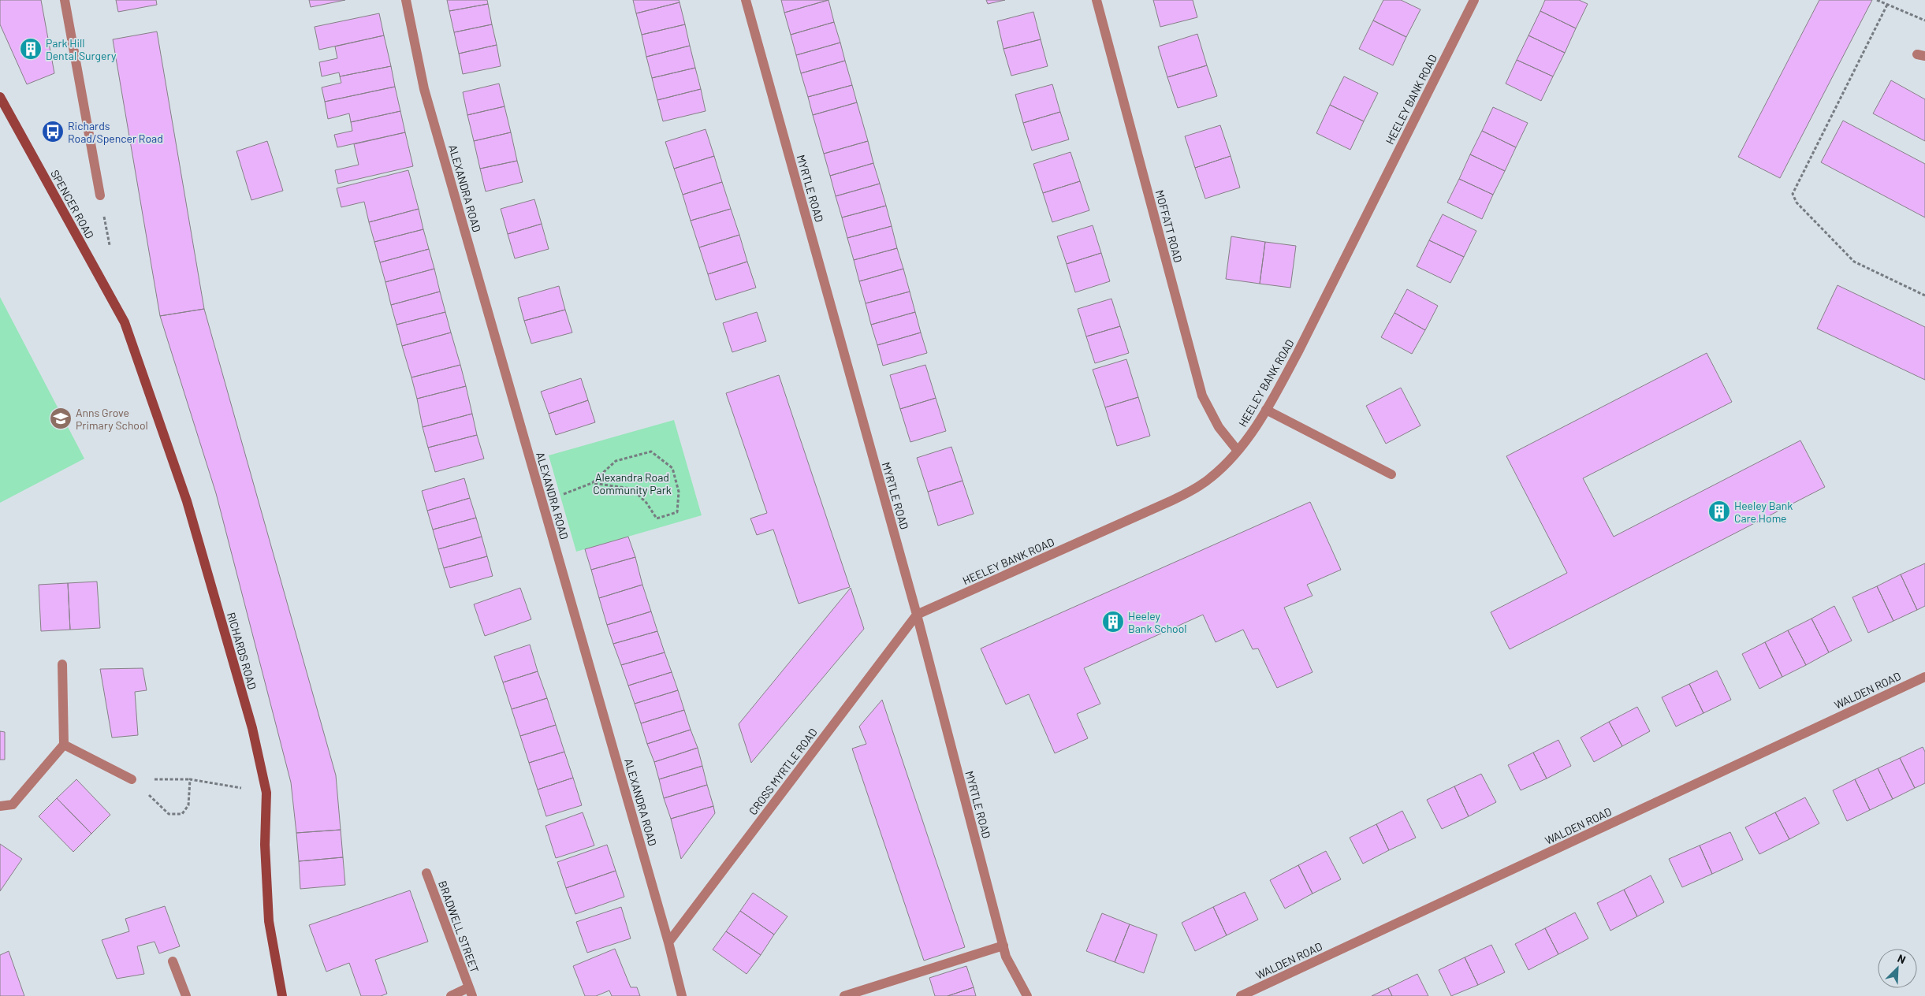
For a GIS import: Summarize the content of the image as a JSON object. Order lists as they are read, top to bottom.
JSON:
{
  "streets": {
    "main road": ["SPENCER ROAD", "RICHARDS ROAD"],
    "street": [
      "HEELEY BANK ROAD",
      "ALEXANDRA ROAD",
      "MYRTLE ROAD",
      "MOFFATT ROAD",
      "WALDEN ROAD",
      "CROSS MYRTLE ROAD",
      "BRADWELL STREET"
    ]
  },
  "crossings": [
    ["HEELEY BANK ROAD", "MYRTLE ROAD"],
    ["HEELEY BANK ROAD", "MOFFATT ROAD"],
    ["HEELEY BANK ROAD", "CROSS MYRTLE ROAD"],
    ["ALEXANDRA ROAD", "CROSS MYRTLE ROAD"],
    ["MYRTLE ROAD", "CROSS MYRTLE ROAD"],
    ["SPENCER ROAD", "RICHARDS ROAD"]
  ],
  "parks": ["Alexandra Road Community Park"],
  "places": {
    "building": ["Park Hill Dental Surgery", "Heeley Bank Care Home", "Heeley Bank School"],
    "bus stop": ["Richards Road/Spencer Road"],
    "school or university": ["Anns Grove Primary School"]
  },
  "north": "top right"
}
